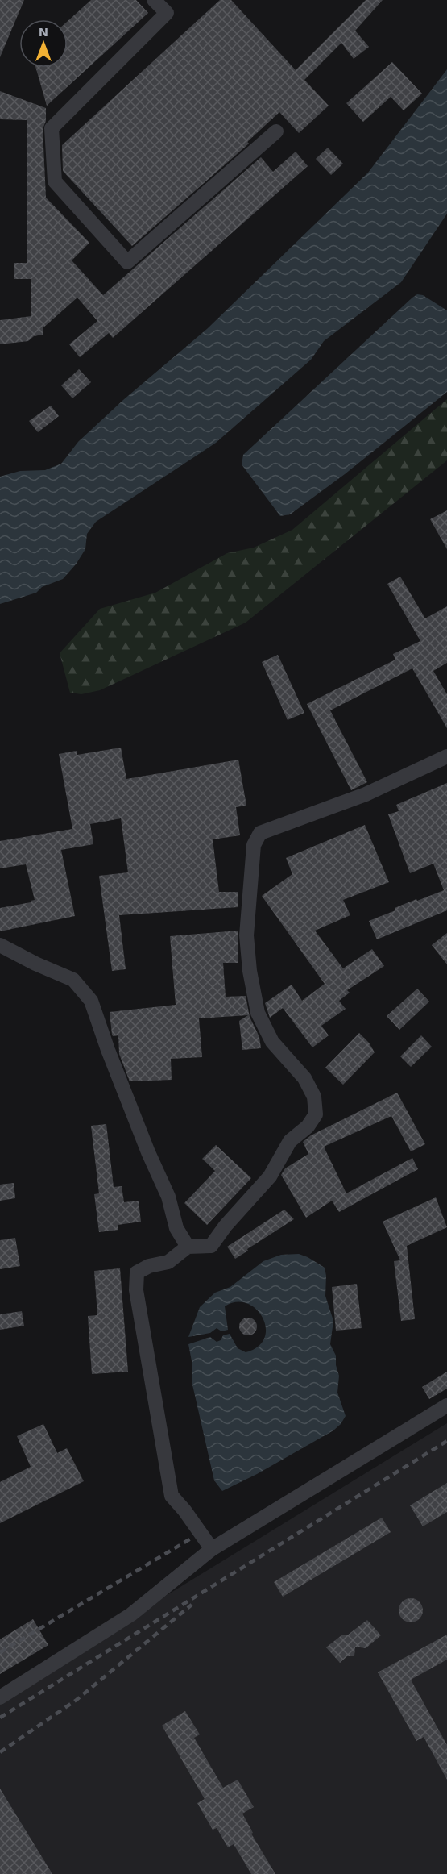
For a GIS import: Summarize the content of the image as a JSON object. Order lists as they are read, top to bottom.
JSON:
{
  "north": "top"
}
